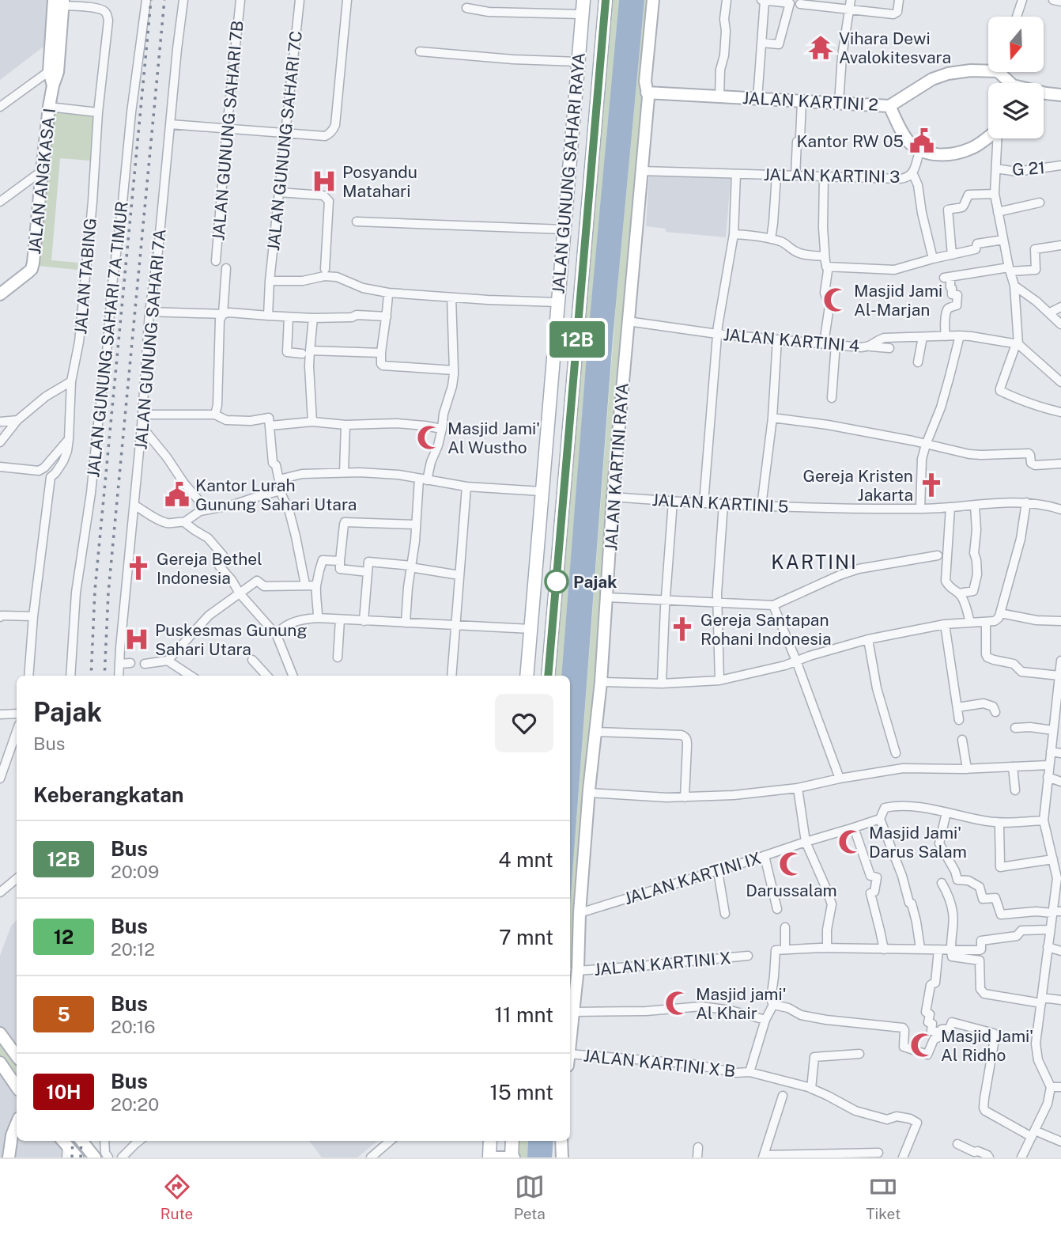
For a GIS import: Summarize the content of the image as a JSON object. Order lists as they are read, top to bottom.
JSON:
{
  "streets": {
    "main road": ["JALAN GUNUNG SAHARI RAYA"],
    "street": [
      "JALAN KARTINI 2",
      "JALAN GUNUNG SAHARI 7B",
      "JALAN GUNUNG SAHARI 7C",
      "G 21",
      "JALAN KARTINI 3",
      "JALAN ANGKASA I",
      "JALAN TABING",
      "JALAN GUNUNG SAHARI 7A TIMUR",
      "JALAN GUNUNG SAHARI 7A",
      "JALAN KARTINI 4",
      "JALAN KARTINI RAYA",
      "JALAN KARTINI 5",
      "JALAN KARTINI IX",
      "JALAN KARTINI X",
      "JALAN KARTINI X B"
    ]
  },
  "crossings": [
    ["JALAN KARTINI 2", "JALAN KARTINI RAYA"],
    ["JALAN KARTINI 3", "JALAN KARTINI RAYA"],
    ["JALAN ANGKASA I", "JALAN TABING"],
    ["JALAN KARTINI 4", "JALAN KARTINI RAYA"],
    ["JALAN KARTINI RAYA", "JALAN KARTINI 5"],
    ["JALAN KARTINI RAYA", "JALAN KARTINI IX"],
    ["JALAN KARTINI RAYA", "JALAN KARTINI X"]
  ],
  "districts": ["KARTINI"],
  "places": {
    "temple": ["Vihara Dewi Avalokitesvara"],
    "public building": ["Kantor RW 05", "Kantor Lurah Gunung Sahari Utara"],
    "hospital": ["Posyandu Matahari", "Puskesmas Gunung Sahari Utara"],
    "mosque": [
      "Masjid Jami Al-Marjan",
      "Masjid Jami' Al Wustho",
      "Masjid Jami' Darus Salam",
      "Darussalam",
      "Masjid jami' Al Khair",
      "Masjid Jami' Al Ridho"
    ],
    "church": ["Gereja Kristen Jakarta", "Gereja Bethel Indonesia", "Gereja Santapan Rohani Indonesia"],
    "other": ["Pajak"]
  },
  "lines": ["bus line 12B"],
  "north": "bottom",
  "page": {
    "on_map": "12B",
    "heading": [
      ["Pajak", "Bus"],
      "Keberangkatan"
    ],
    "list": [
      {
        "mark": "12B",
        "name": "Bus",
        "note": "20:09",
        "value": "4 mnt"
      },
      {
        "mark": "12",
        "name": "Bus",
        "note": "20:12",
        "value": "7 mnt"
      },
      {
        "mark": "5",
        "name": "Bus",
        "note": "20:16",
        "value": "11 mnt"
      },
      {
        "mark": "10H",
        "name": "Bus",
        "note": "20:20",
        "value": "15 mnt"
      }
    ],
    "tabs": ["Rute", "Peta", "Tiket"]
  }
}
